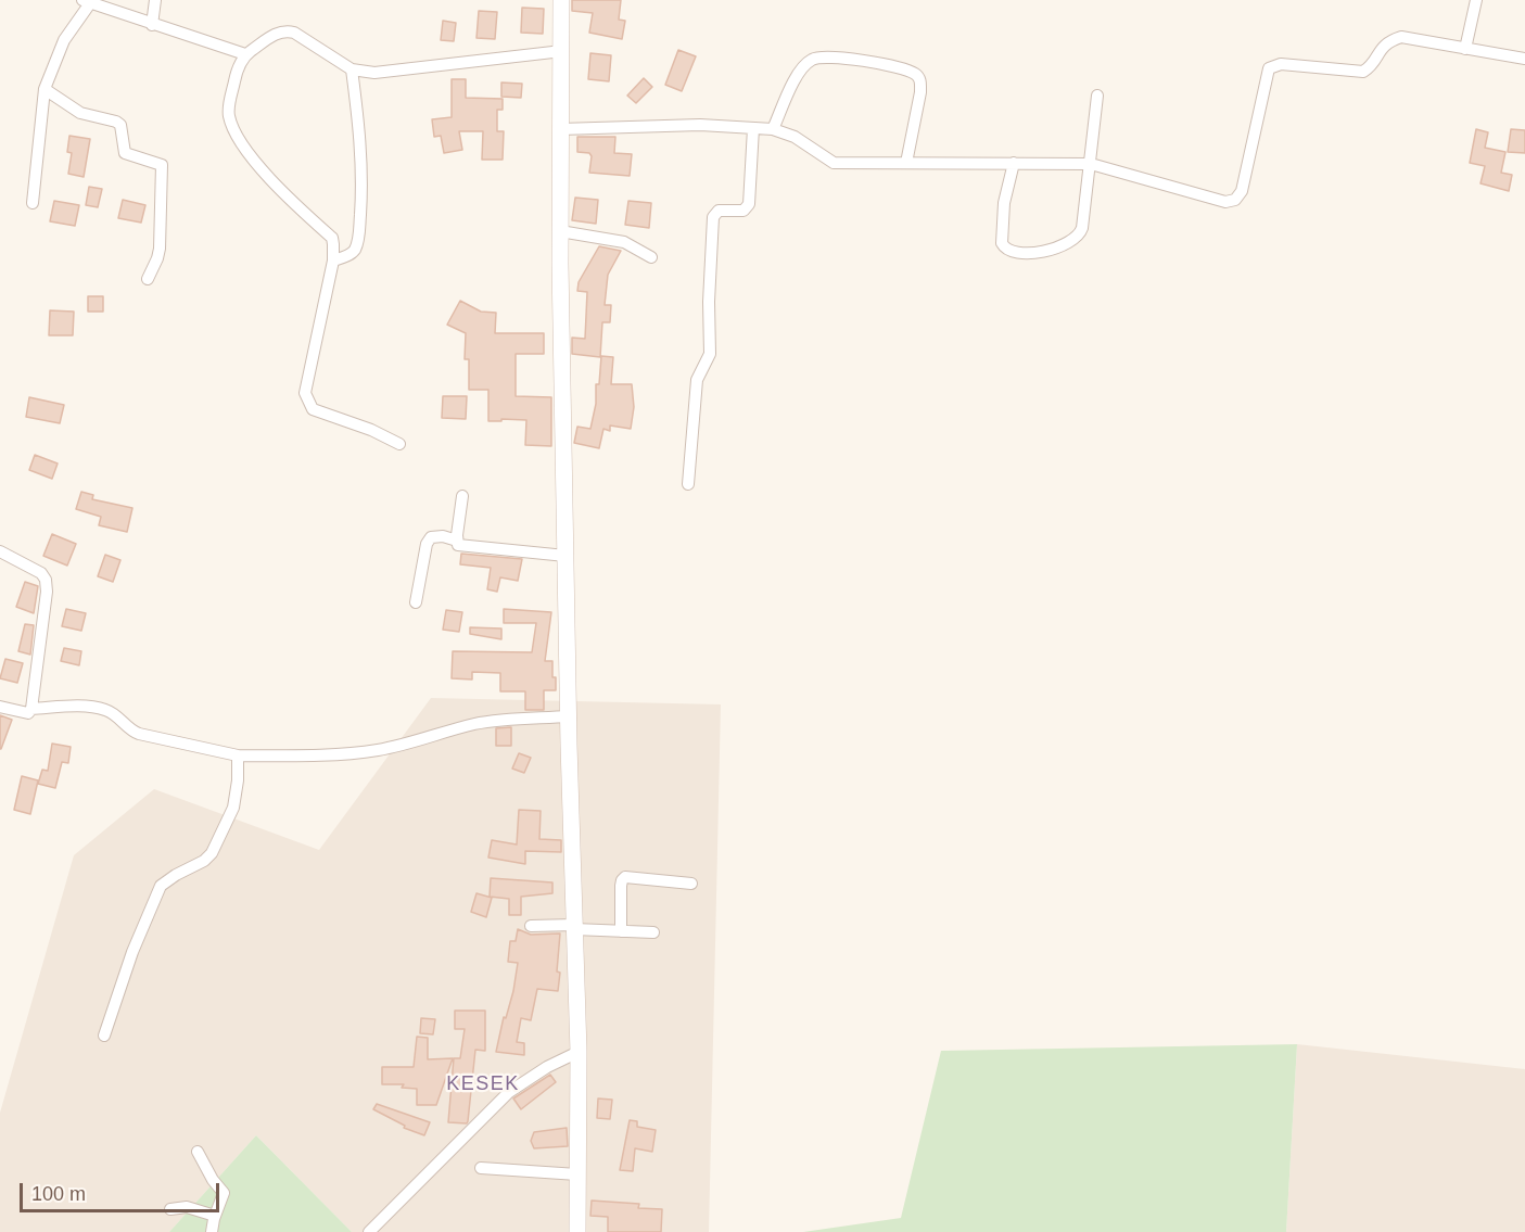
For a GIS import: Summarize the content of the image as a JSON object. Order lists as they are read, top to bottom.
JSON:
{
  "districts": ["KESEK"],
  "scale_bar": "100 m"
}
